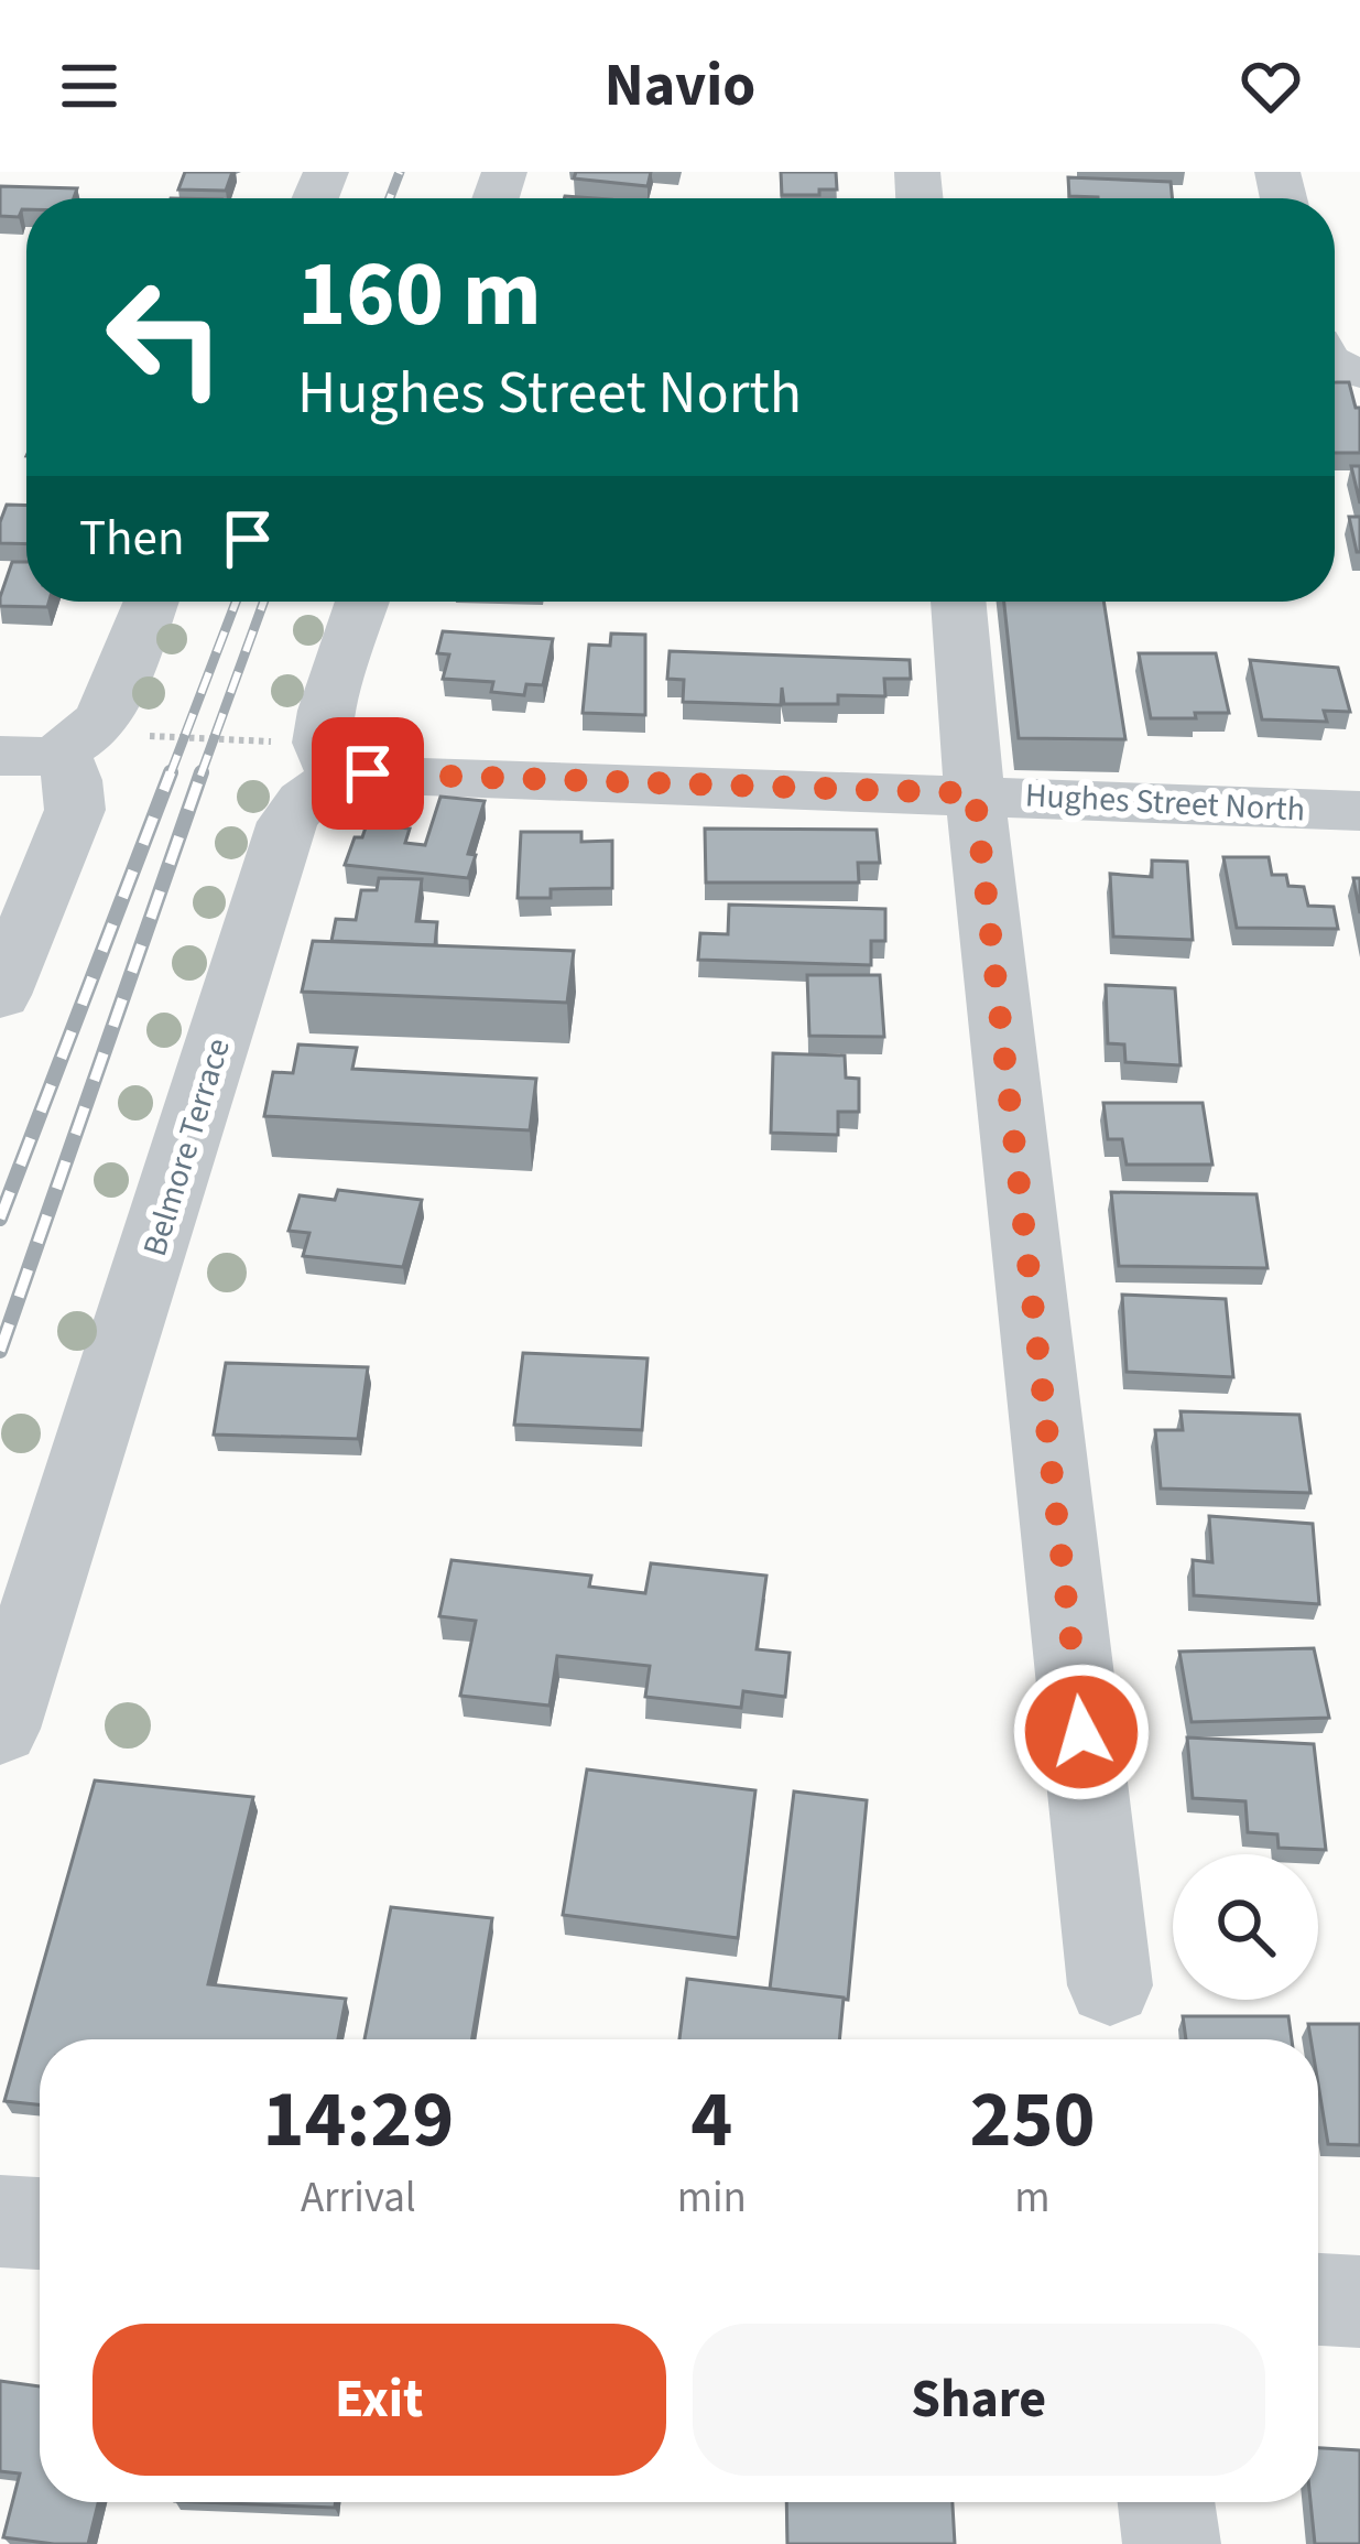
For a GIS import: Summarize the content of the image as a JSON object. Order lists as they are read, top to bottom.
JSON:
{
  "streets": {
    "street": ["Hughes Street North", "Belmore Terrace"]
  },
  "crossings": [
    ["Hughes Street North", "Belmore Terrace"]
  ],
  "page": {
    "header": "Navio",
    "turn": ["160 m", "Hughes Street North"],
    "then": "Then",
    "eta": [
      "14:29",
      "Arrival",
      "4",
      "min",
      "250",
      "m"
    ],
    "buttons": ["Exit", "Share"]
  }
}
